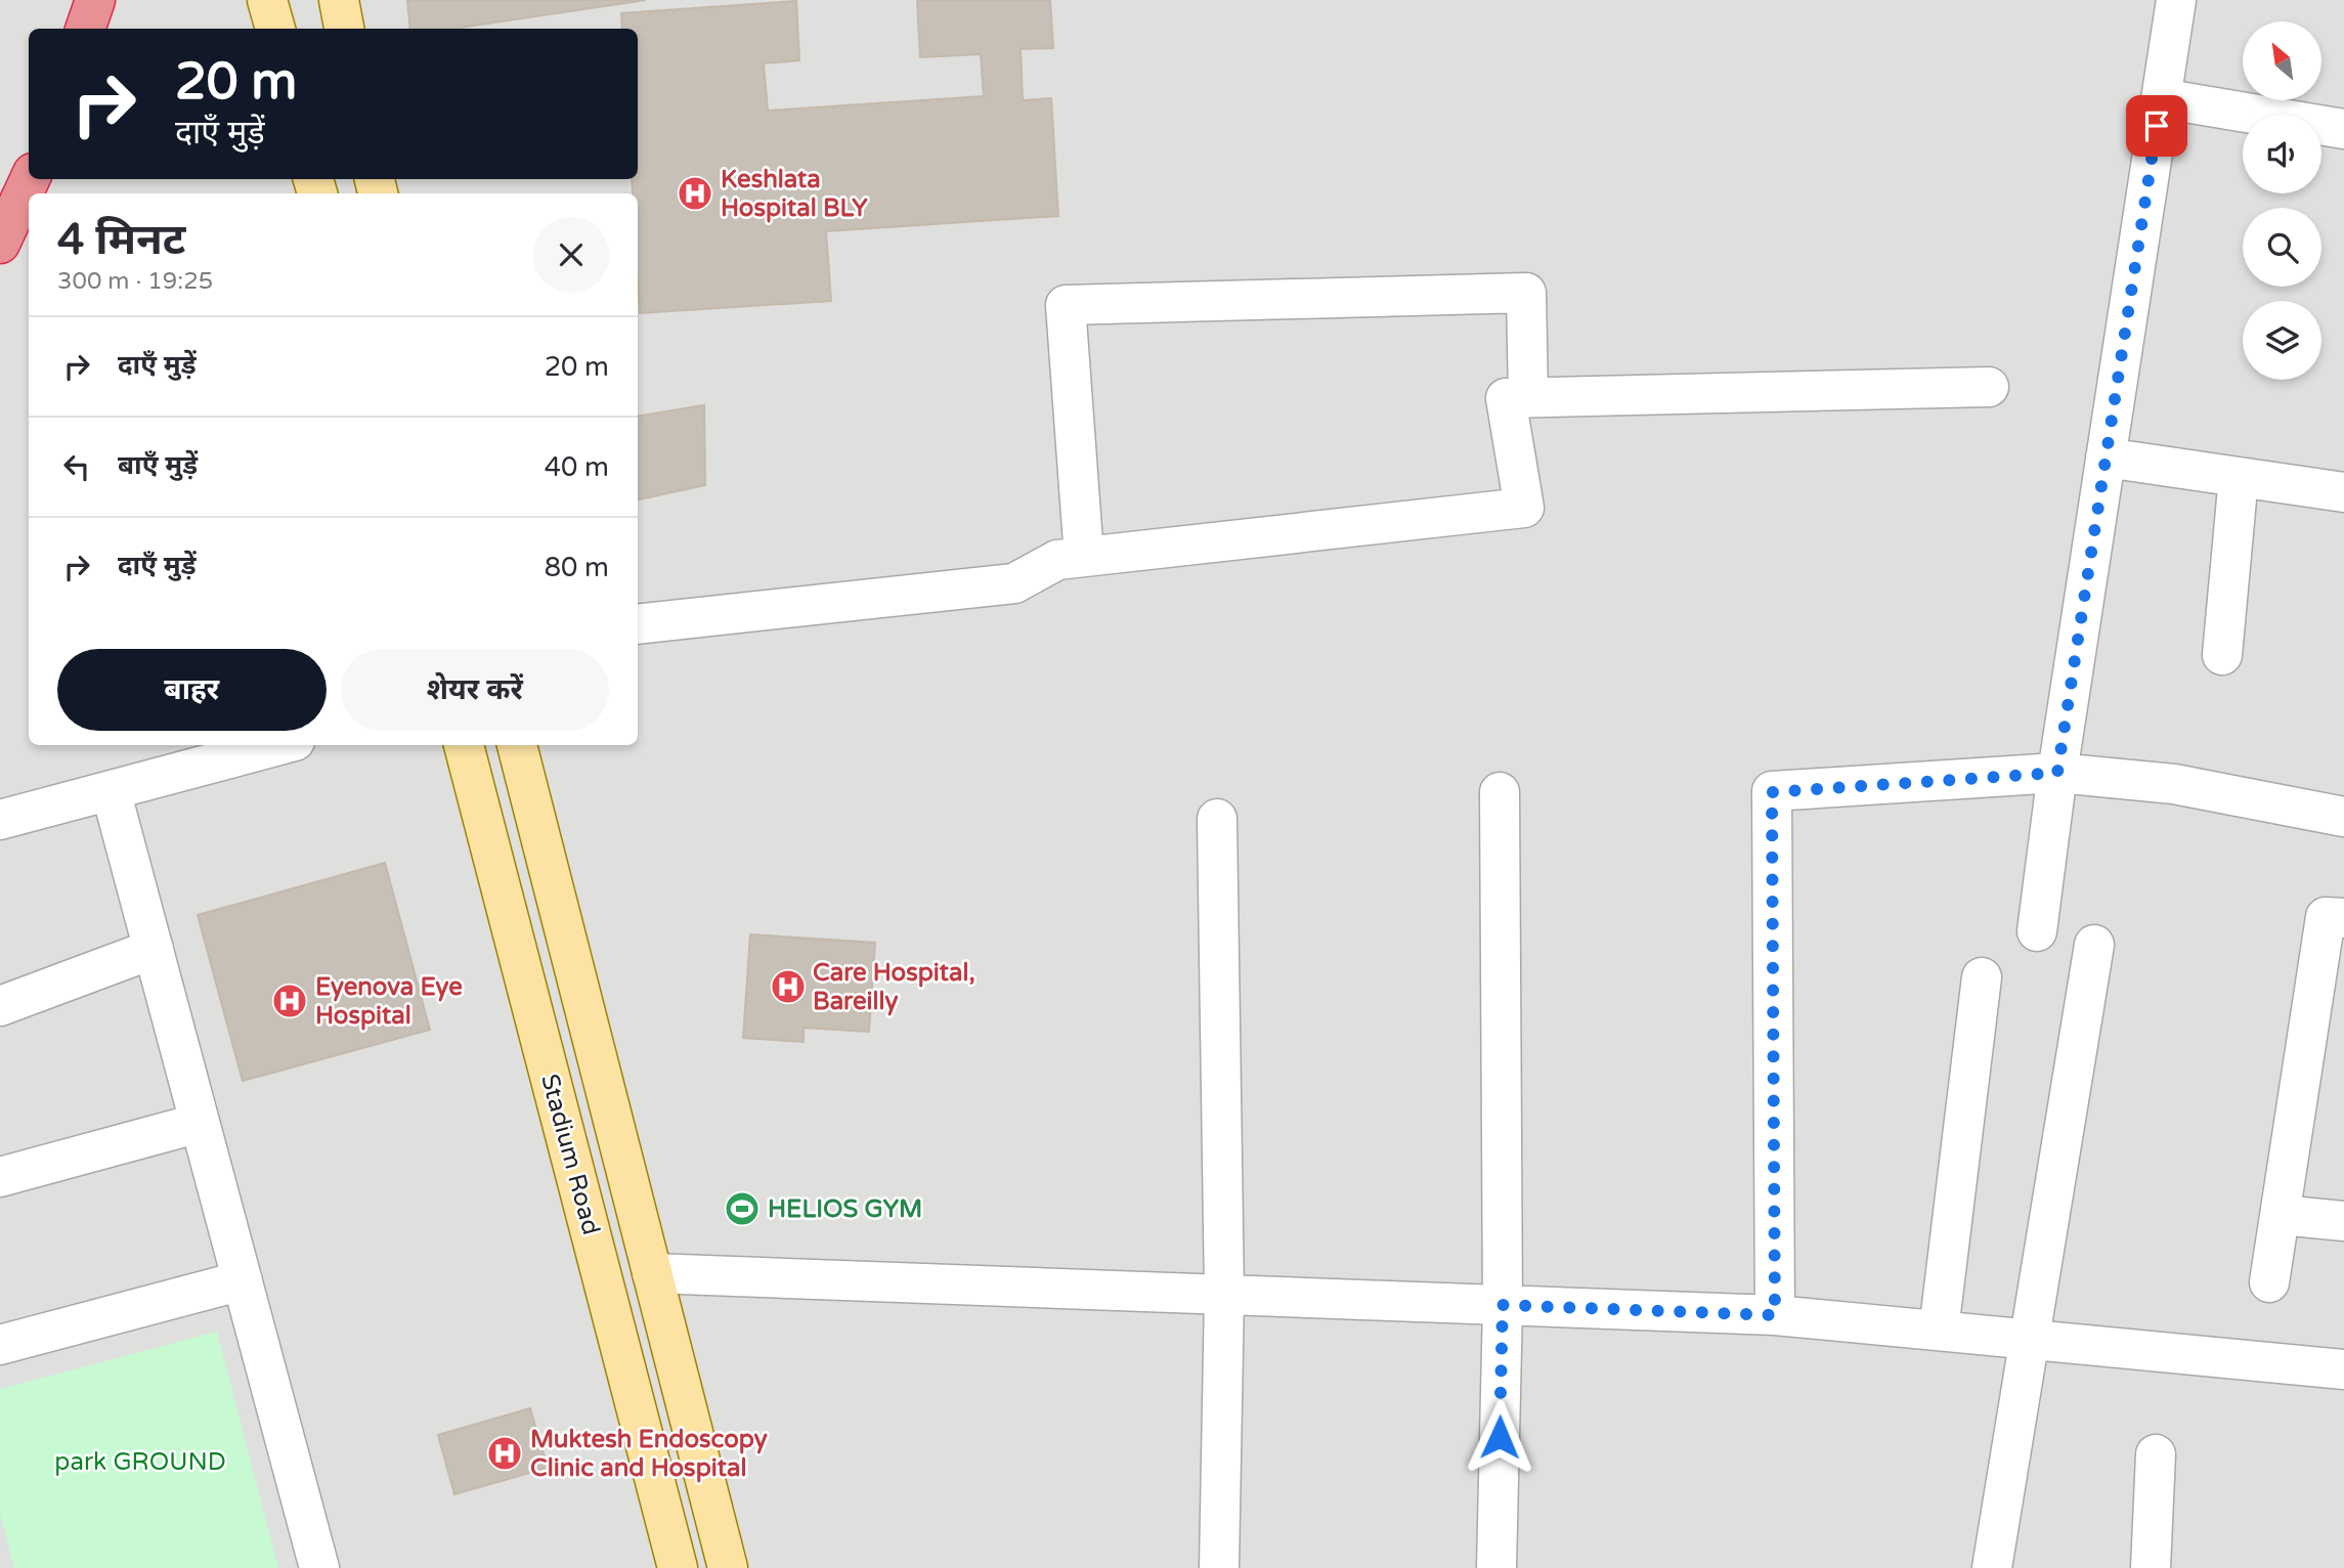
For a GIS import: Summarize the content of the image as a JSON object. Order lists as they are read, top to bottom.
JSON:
{
  "streets": {
    "main road": ["Stadium Road"]
  },
  "parks": ["park GROUND"],
  "places": {
    "hospital": [
      "Keshlata Hospital BLY",
      "Care Hospital, Bareilly",
      "Eyenova Eye Hospital",
      "Muktesh Endoscopy Clinic and Hospital"
    ],
    "sports": ["HELIOS GYM"]
  },
  "north": "top left",
  "page": {
    "turn": ["20 m", "दाएँ मुड़ें"],
    "heading": ["4 मिनट", "300 m · 19:25"],
    "list": [
      {
        "name": "दाएँ मुड़ें",
        "value": "20 m"
      },
      {
        "name": "बाएँ मुड़ें",
        "value": "40 m"
      },
      {
        "name": "दाएँ मुड़ें",
        "value": "80 m"
      }
    ],
    "buttons": ["बाहर", "शेयर करें"]
  }
}
